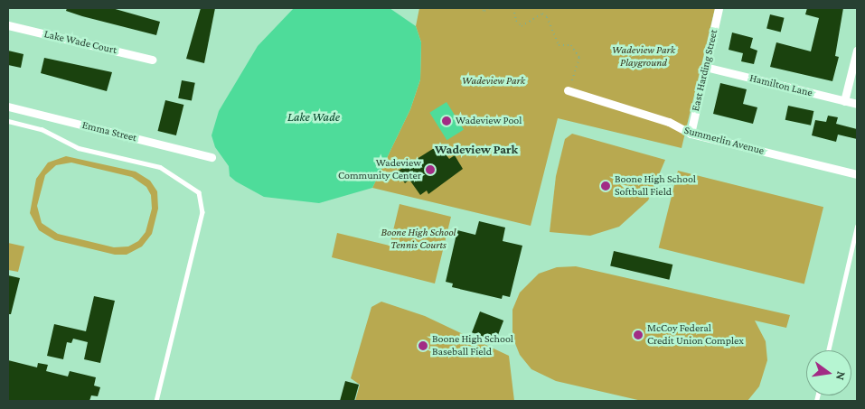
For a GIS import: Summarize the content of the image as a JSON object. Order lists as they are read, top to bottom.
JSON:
{
  "streets": {
    "street": [
      "Lake Wade Court",
      "East Harding Street",
      "Hamilton Lane",
      "Emma Street",
      "Summerlin Avenue"
    ]
  },
  "crossings": [
    ["East Harding Street", "Hamilton Lane"],
    ["East Harding Street", "Summerlin Avenue"]
  ],
  "districts": ["Wadeview Park"],
  "water": ["Lake Wade"],
  "parks": ["Wadeview Park Playground", "Wadeview Park", "Boone High School Tennis Courts"],
  "places": [
    "Wadeview Pool",
    "Wadeview Community Center",
    "Boone High School Softball Field",
    "McCoy Federal Credit Union Complex",
    "Boone High School Baseball Field"
  ],
  "north": "right"
}
